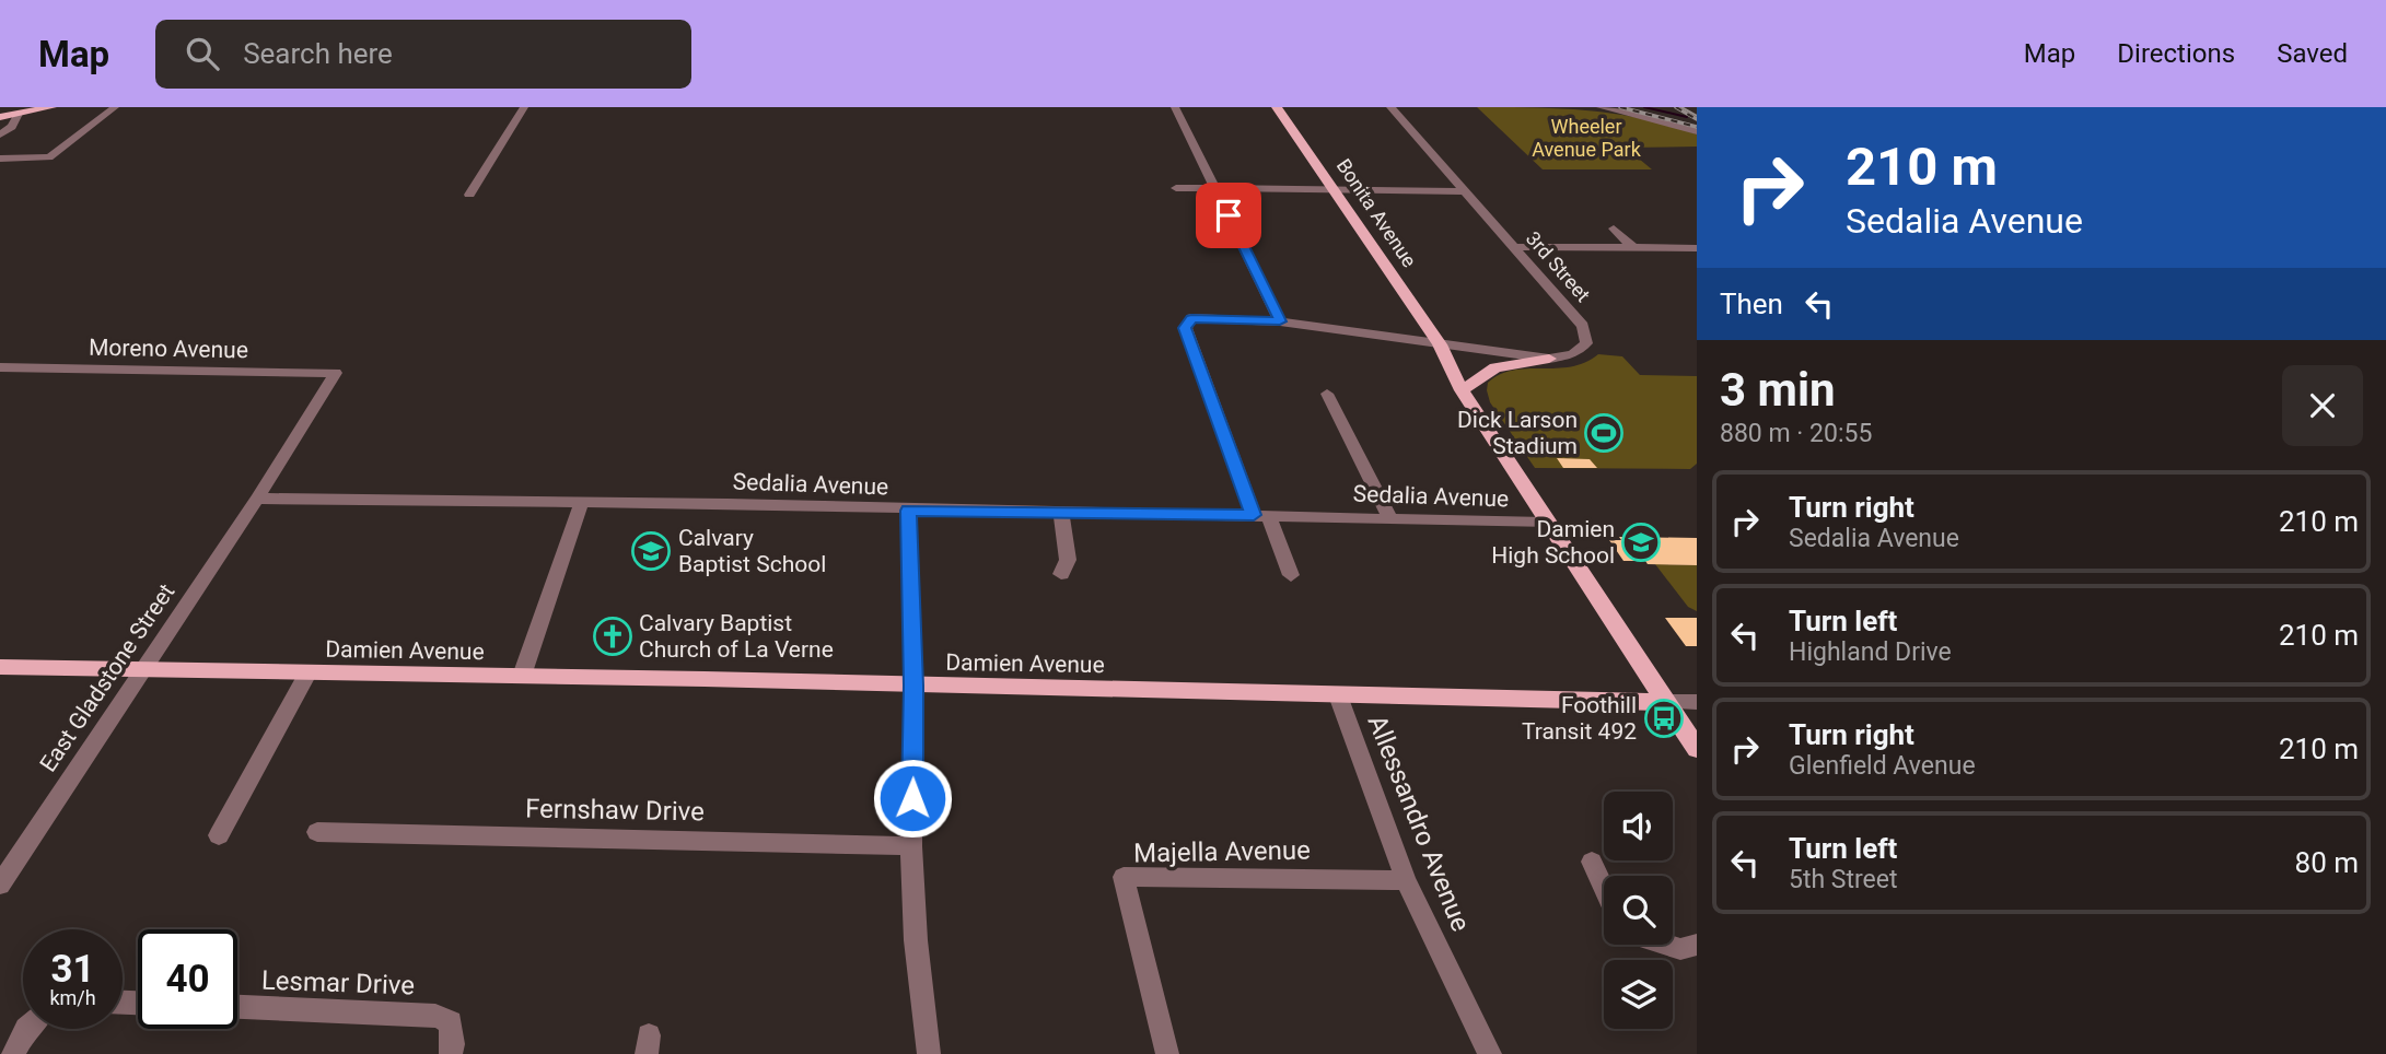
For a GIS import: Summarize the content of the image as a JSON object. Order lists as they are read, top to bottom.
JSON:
{
  "streets": {
    "main road": ["Bonita Avenue", "Damien Avenue"],
    "street": [
      "3rd Street",
      "Moreno Avenue",
      "Sedalia Avenue",
      "East Gladstone Street",
      "Fernshaw Drive",
      "Allessandro Avenue",
      "Majella Avenue",
      "Lesmar Drive"
    ]
  },
  "crossings": [
    ["Bonita Avenue", "3rd Street"],
    ["Bonita Avenue", "Sedalia Avenue"],
    ["Bonita Avenue", "Damien Avenue"],
    ["3rd Street", "Sedalia Avenue"],
    ["Moreno Avenue", "East Gladstone Street"],
    ["Sedalia Avenue", "East Gladstone Street"],
    ["Damien Avenue", "East Gladstone Street"],
    ["Damien Avenue", "Allessandro Avenue"],
    ["Allessandro Avenue", "Majella Avenue"]
  ],
  "parks": ["Wheeler Avenue Park"],
  "places": {
    "sports": ["Dick Larson Stadium"],
    "school or university": ["Damien High School", "Calvary Baptist School"],
    "church": ["Calvary Baptist Church of La Verne"],
    "bus stop": ["Foothill Transit 492"]
  },
  "page": {
    "header": "Map",
    "search": "Search here",
    "nav": ["Map", "Directions", "Saved"],
    "turn": ["210 m", "Sedalia Avenue"],
    "then": "Then",
    "heading": ["3 min", "880 m · 20:55"],
    "list": [
      {
        "name": "Turn right",
        "note": "Sedalia Avenue",
        "value": "210 m"
      },
      {
        "name": "Turn left",
        "note": "Highland Drive",
        "value": "210 m"
      },
      {
        "name": "Turn right",
        "note": "Glenfield Avenue",
        "value": "210 m"
      },
      {
        "name": "Turn left",
        "note": "5th Street",
        "value": "80 m"
      }
    ],
    "speed": "31 km/h",
    "limit": "40"
  }
}
